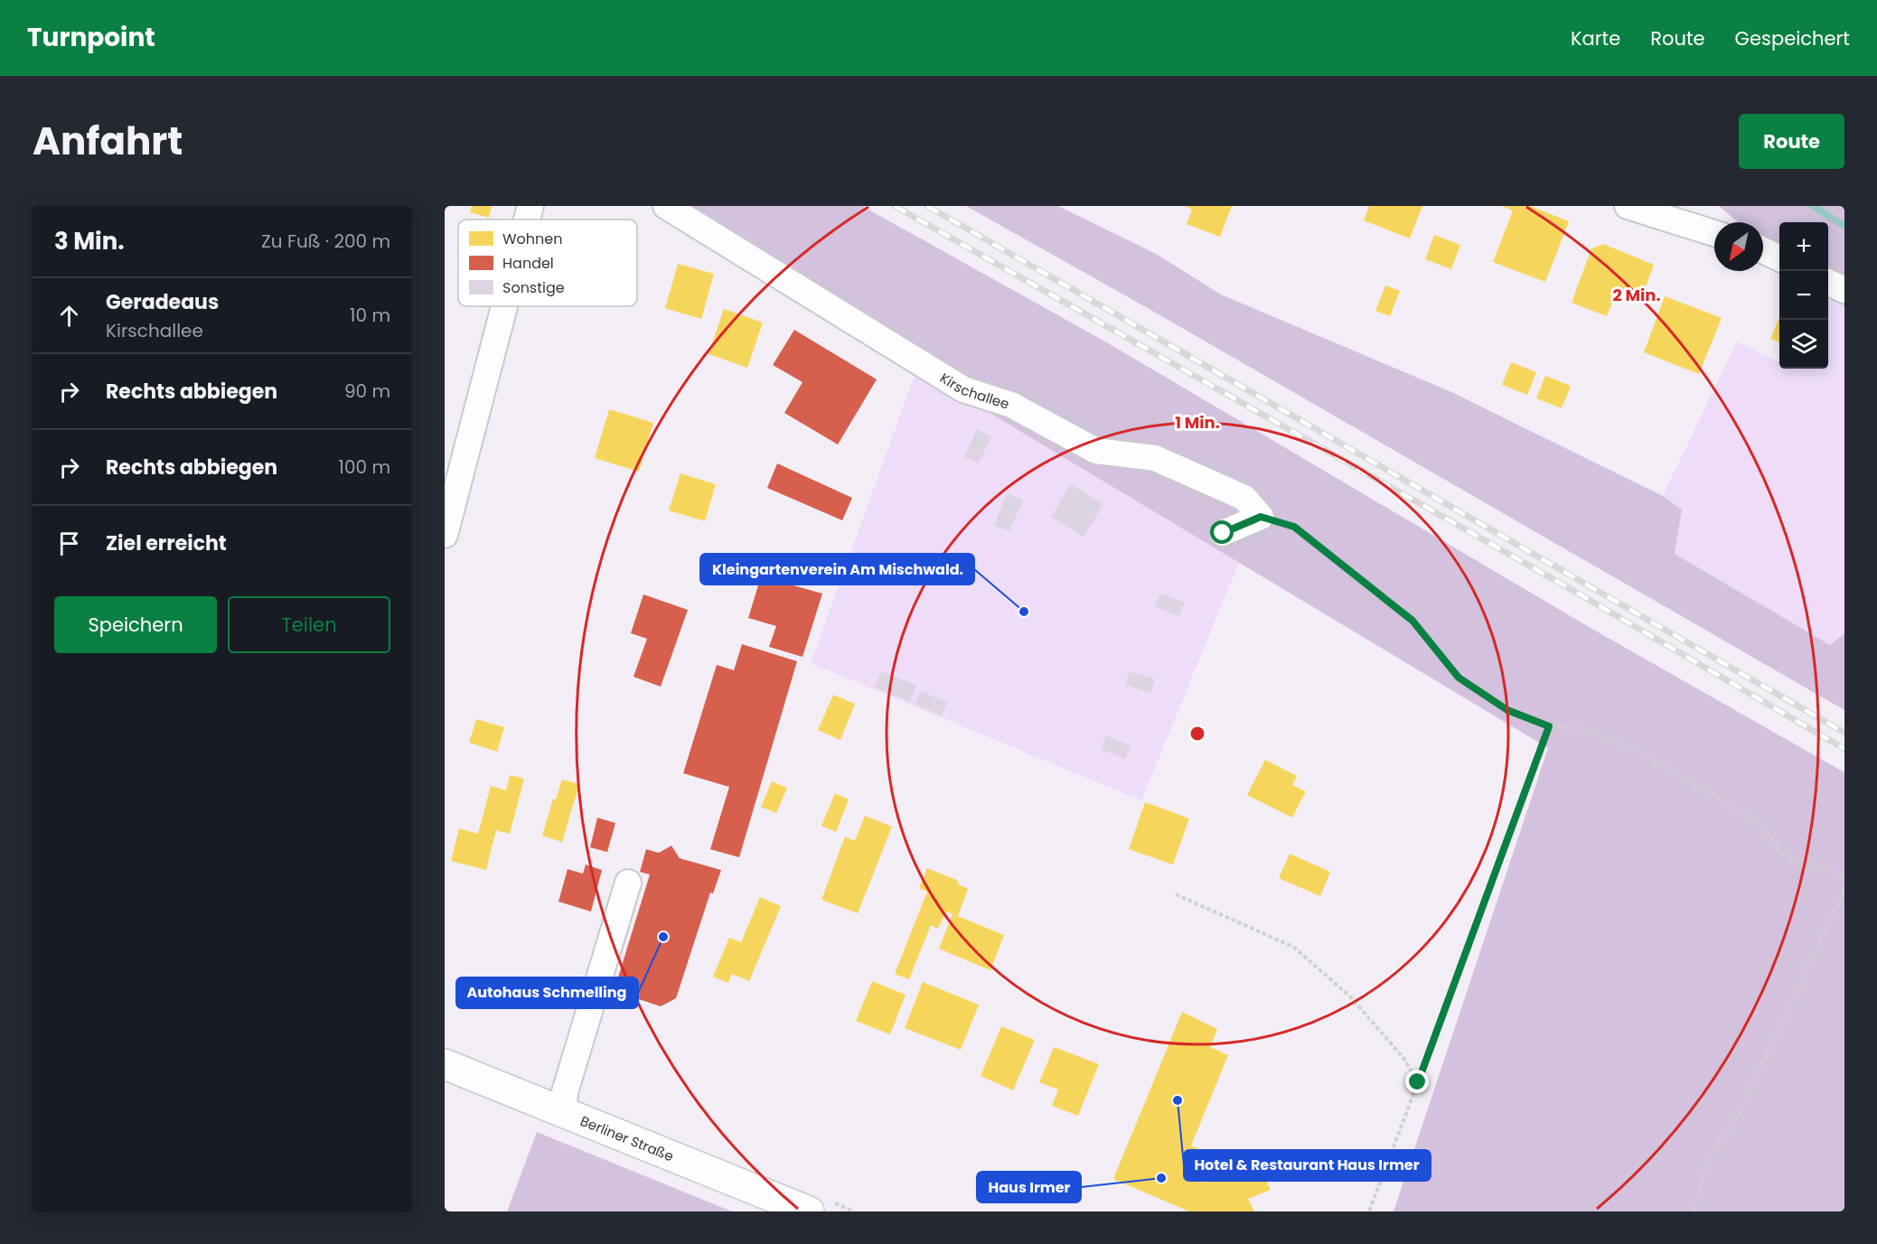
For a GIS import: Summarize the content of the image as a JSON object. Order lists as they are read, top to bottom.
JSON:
{
  "streets": {
    "main road": ["Berliner Straße"],
    "street": ["Kirschallee"]
  },
  "places": [
    "Kleingartenverein Am Mischwald.",
    "Autohaus Schmelling",
    "Hotel & Restaurant Haus Irmer",
    "Haus Irmer"
  ],
  "legend": ["Wohnen", "Handel", "Sonstige"],
  "north": "bottom left",
  "page": {
    "header": "Turnpoint",
    "nav": ["Karte", "Route", "Gespeichert"],
    "title": "Anfahrt",
    "buttons": [
      "Route",
      ["Speichern", "Teilen"]
    ],
    "heading": ["3 Min.", "Zu Fuß · 200 m"],
    "map_buttons": ["+", "−"],
    "list": [
      ["Geradeaus", "Kirschallee", "10 m"],
      ["Rechts abbiegen", "90 m"],
      ["Rechts abbiegen", "100 m"],
      "Ziel erreicht"
    ]
  },
  "rings": ["2 Min.", "1 Min."]
}
